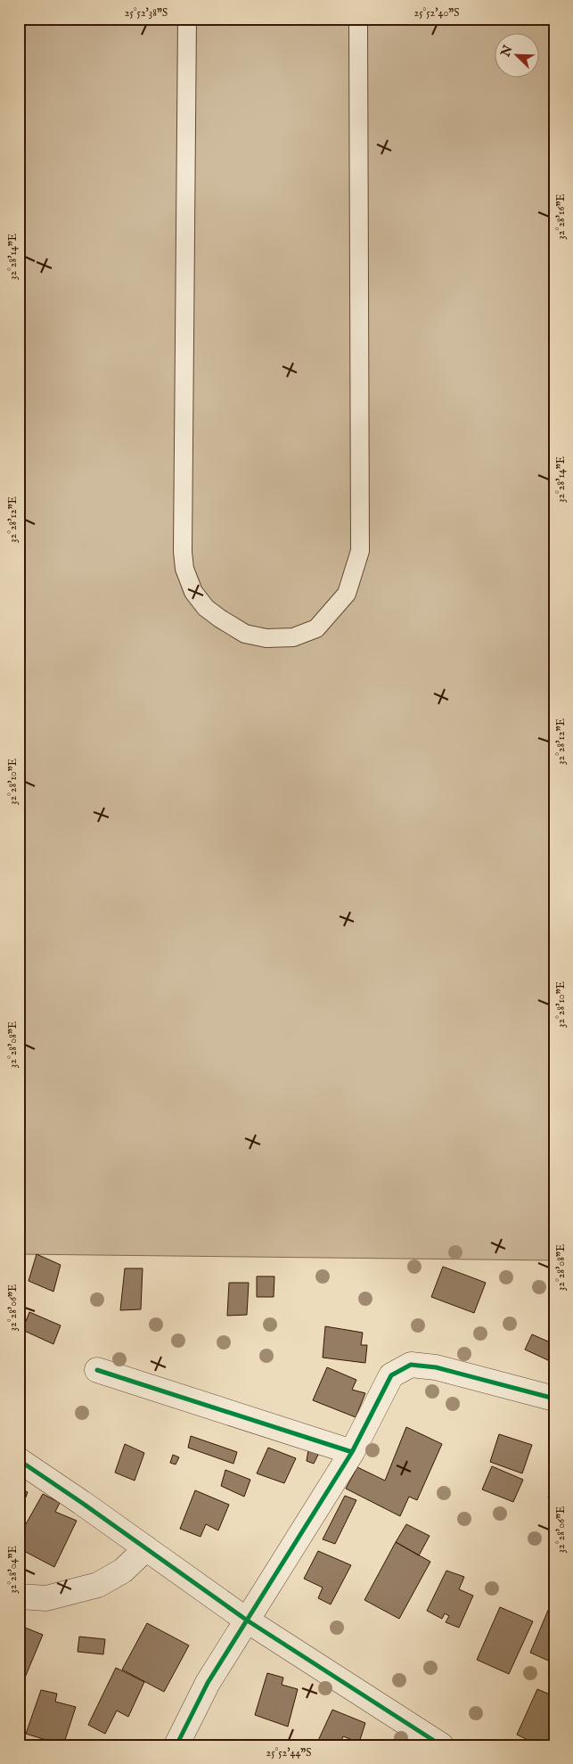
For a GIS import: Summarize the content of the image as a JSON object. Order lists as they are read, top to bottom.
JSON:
{
  "north": "top left",
  "coordinates": [
    "25°52'38\"S",
    "25°52'40\"S",
    "32°28'16\"E",
    "32°28'14\"E",
    "32°28'12\"E",
    "32°28'10\"E",
    "32°28'08\"E",
    "32°28'06\"E",
    "32°28'04\"E",
    "25°52'44\"S"
  ]
}
